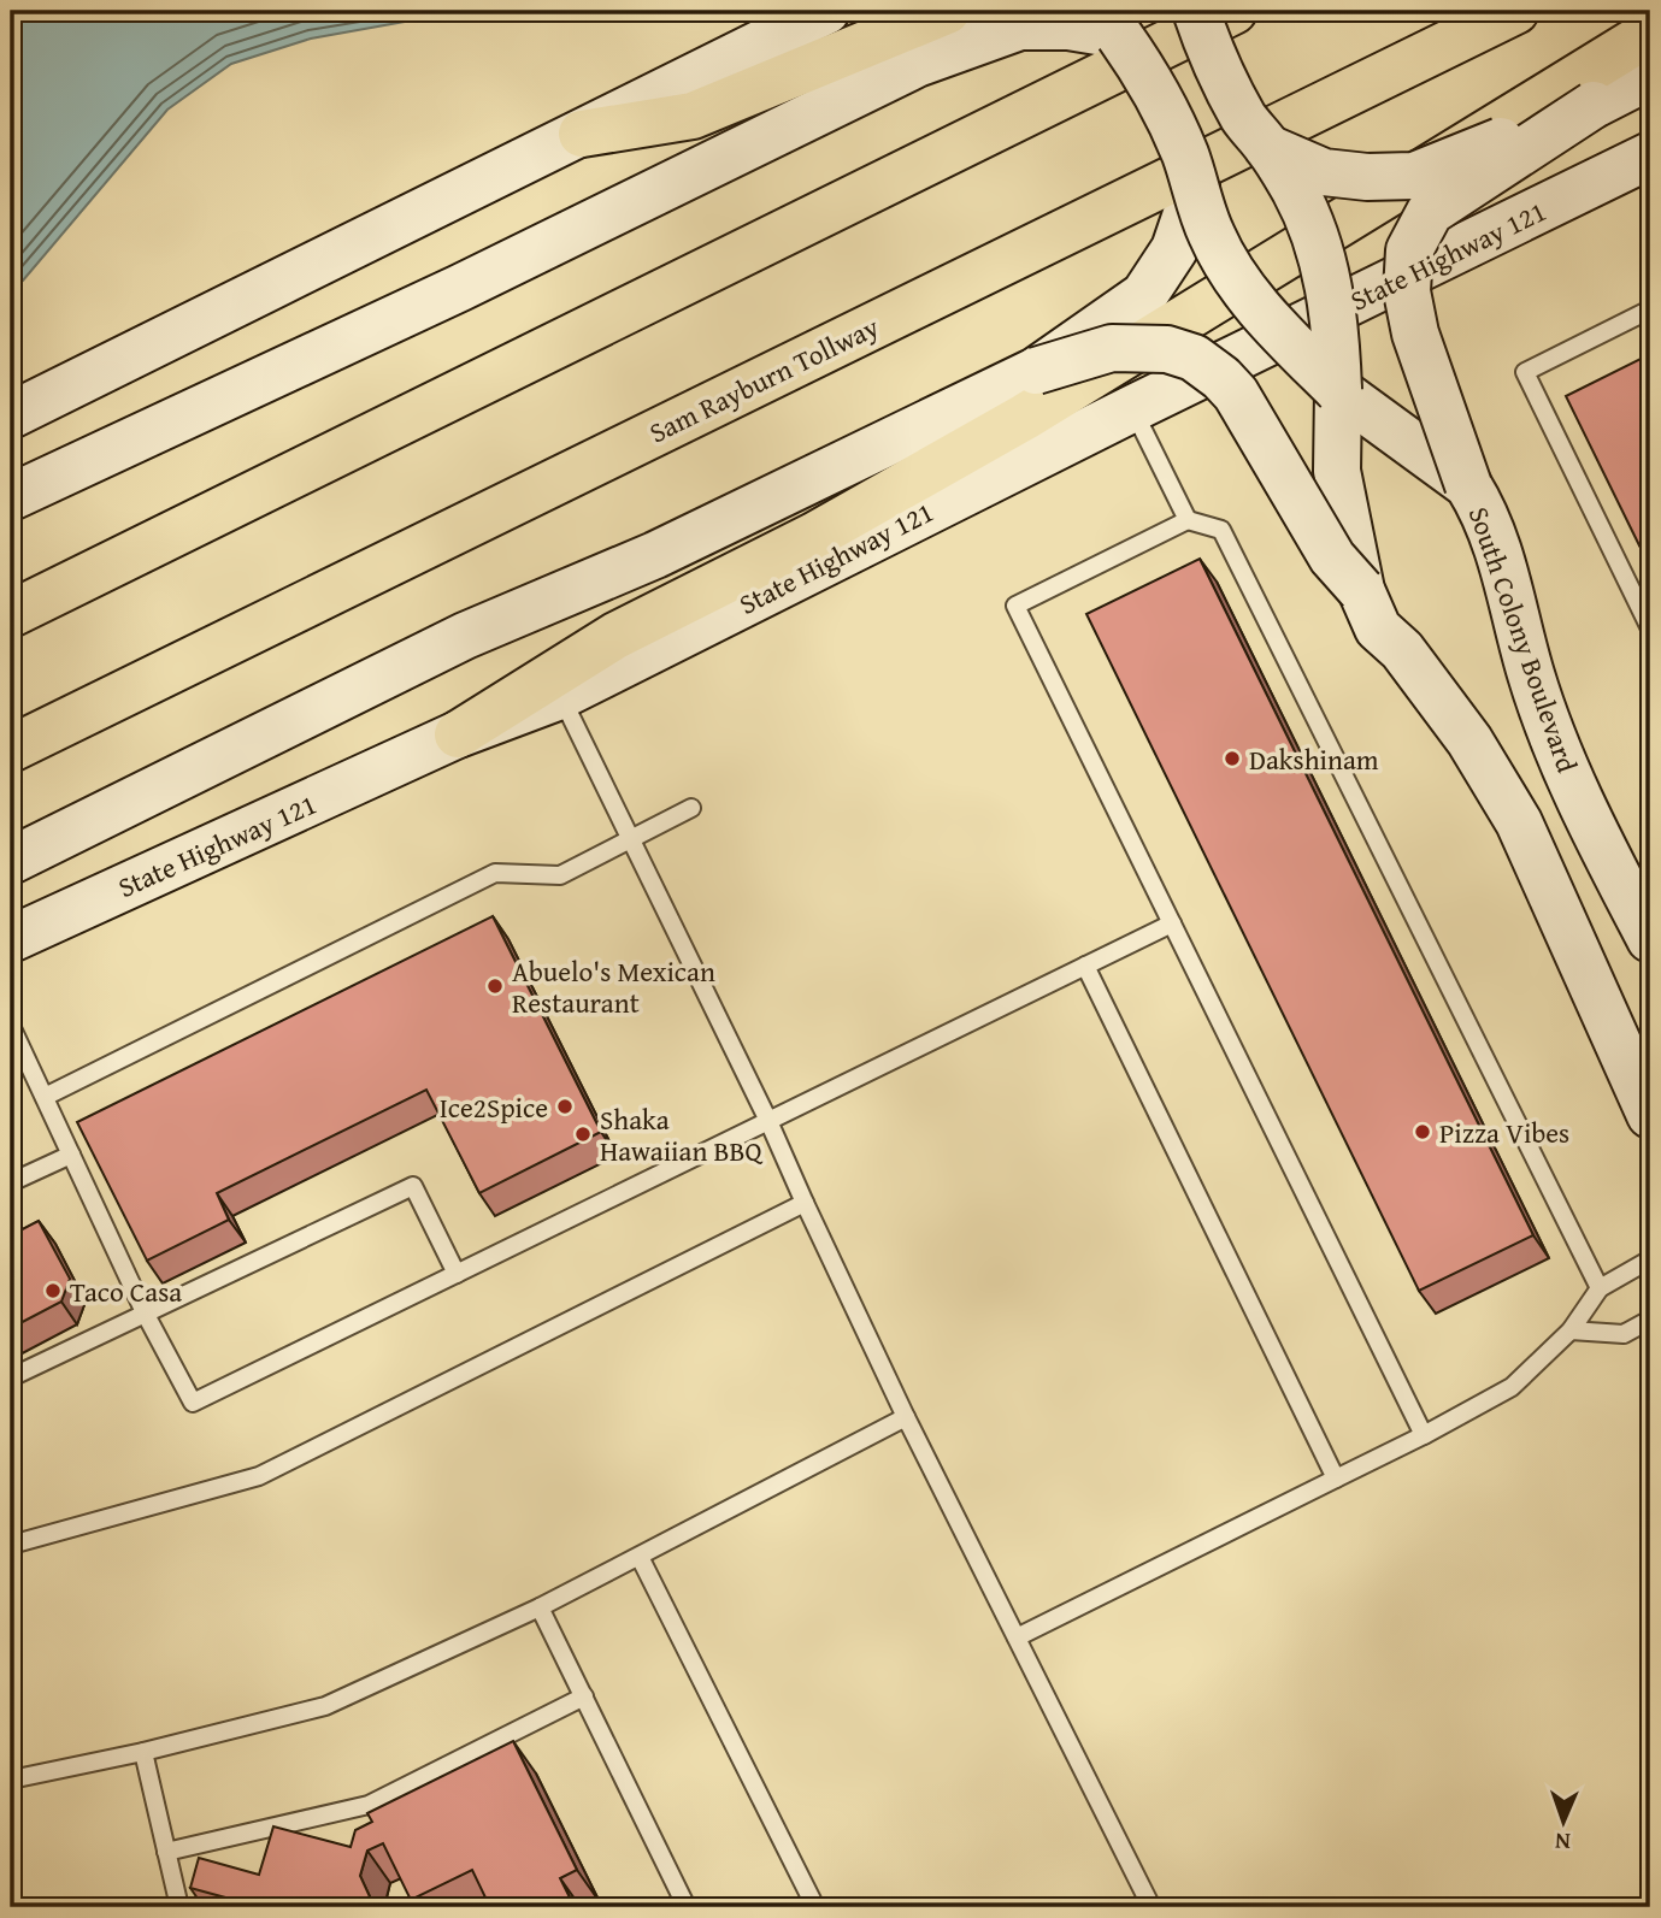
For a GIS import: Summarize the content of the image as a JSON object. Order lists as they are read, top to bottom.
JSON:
{
  "streets": {
    "highway": ["Sam Rayburn Tollway"],
    "main road": ["State Highway 121", "South Colony Boulevard"]
  },
  "places": [
    "Dakshinam",
    "Abuelo's Mexican Restaurant",
    "Ice2Spice",
    "Pizza Vibes",
    "Shaka Hawaiian BBQ",
    "Taco Casa"
  ],
  "north": "bottom"
}
